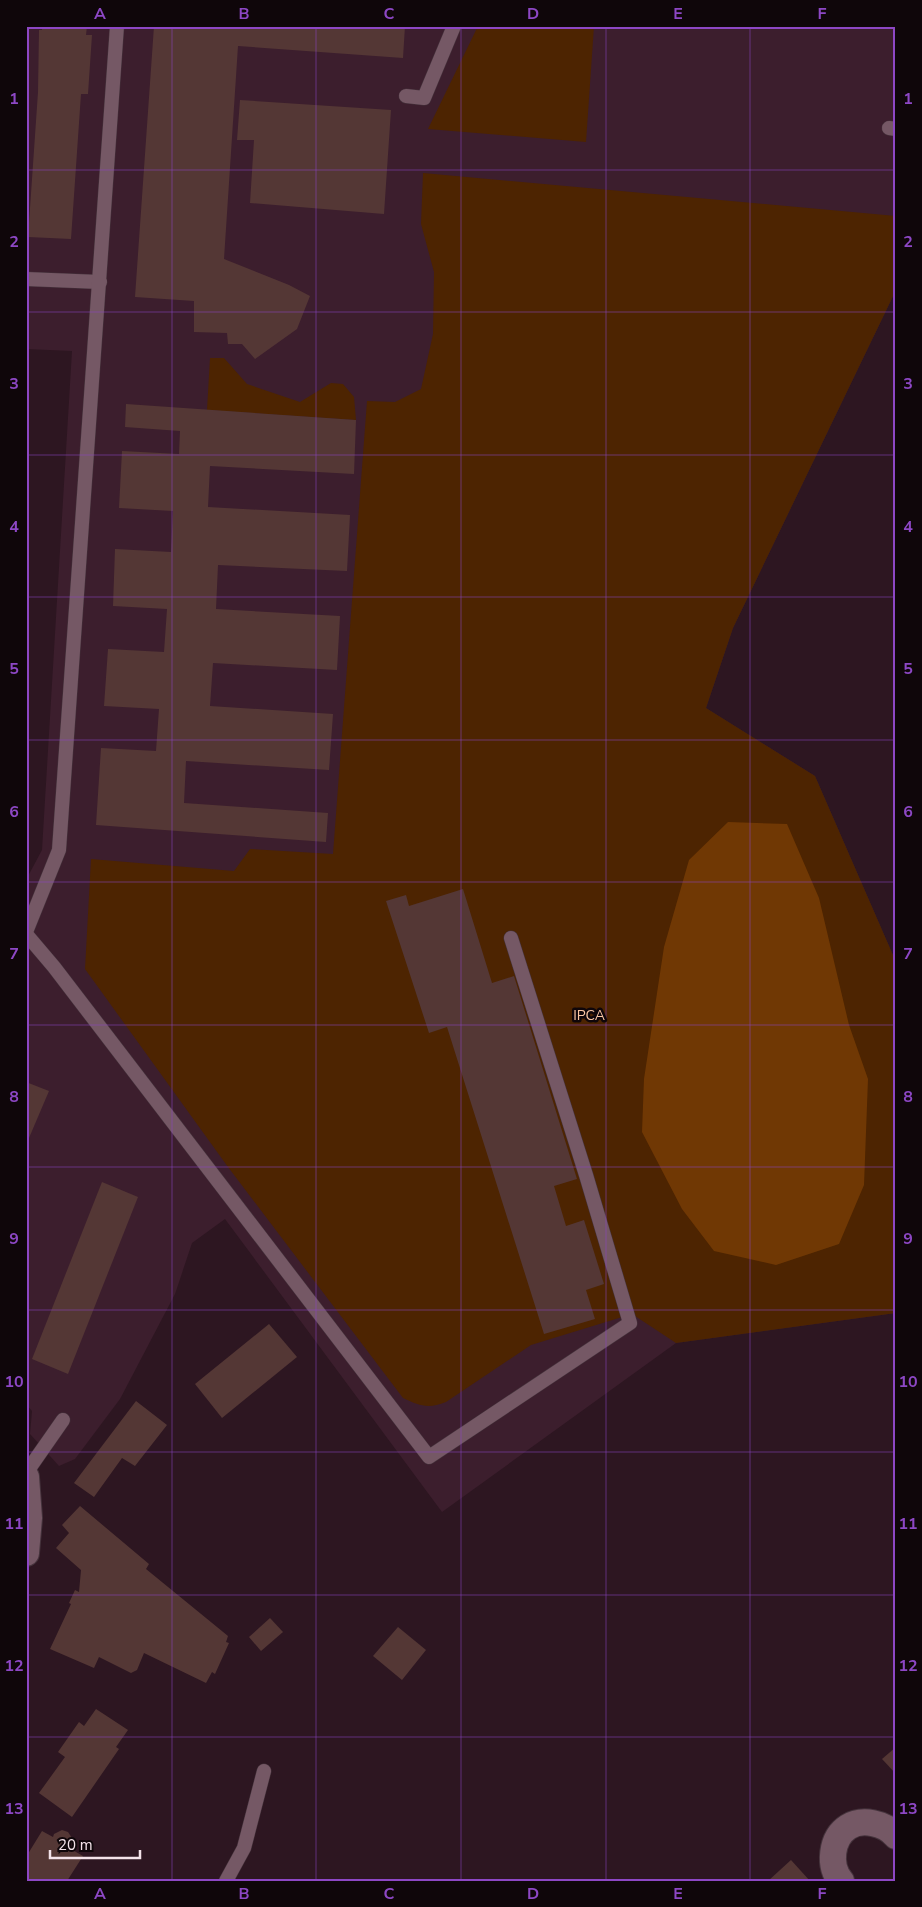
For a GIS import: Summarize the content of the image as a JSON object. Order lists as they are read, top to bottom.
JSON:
{
  "parks": ["IPCA"],
  "scale_bar": "20 m",
  "grid": {
    "columns": [
      "A",
      "B",
      "C",
      "D",
      "E",
      "F"
    ],
    "rows": [
      "1",
      "2",
      "3",
      "4",
      "5",
      "6",
      "7",
      "8",
      "9",
      "10",
      "11",
      "12",
      "13"
    ]
  }
}
